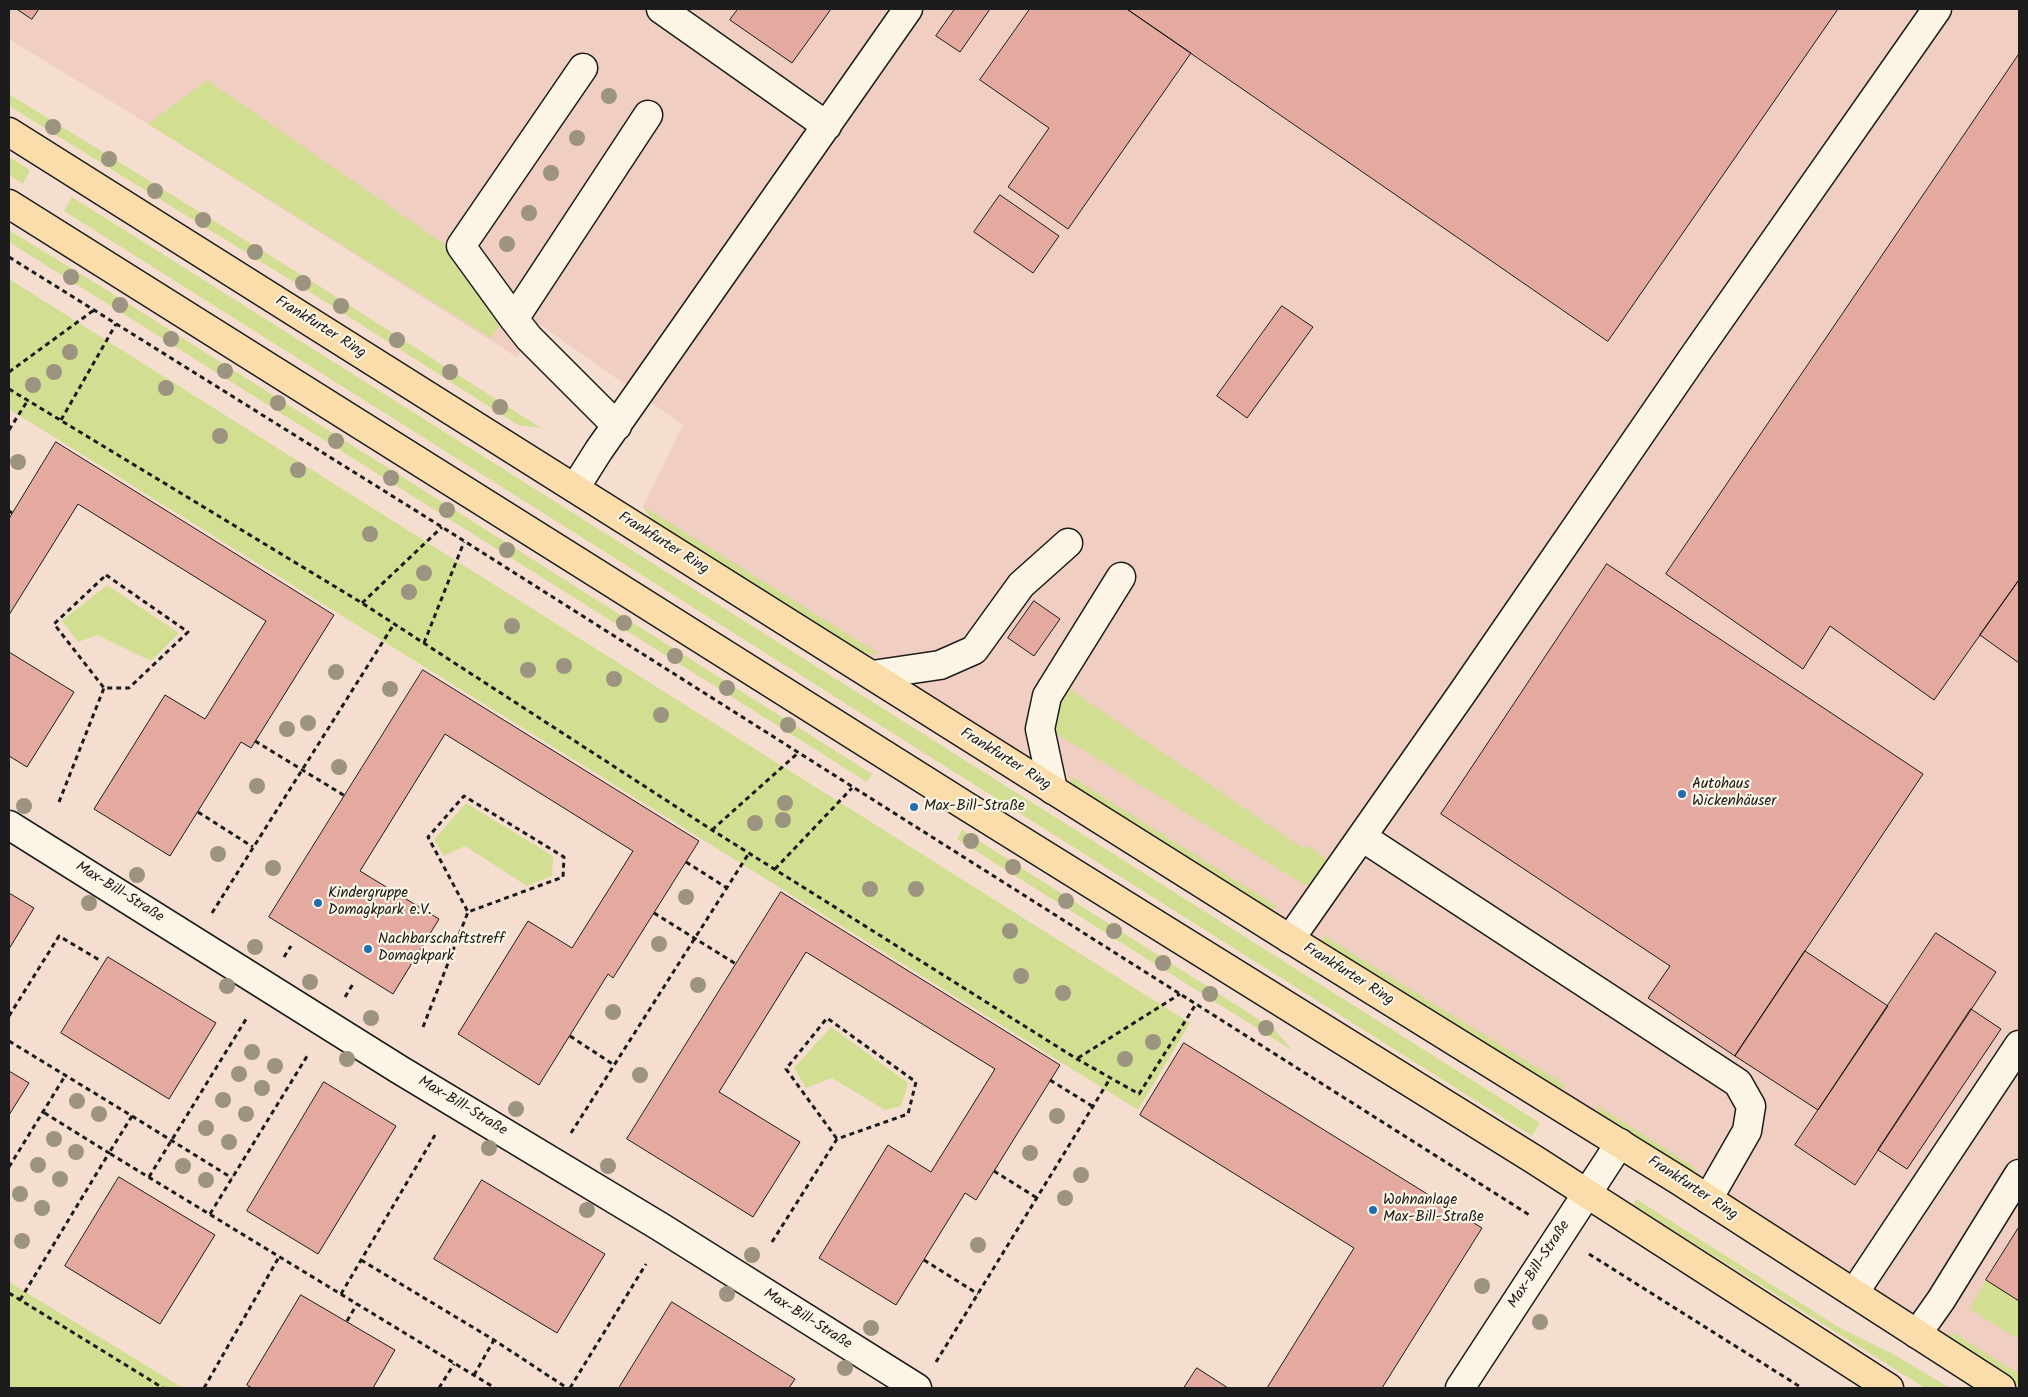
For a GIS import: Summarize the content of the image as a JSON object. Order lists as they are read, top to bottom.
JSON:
{
  "streets": {
    "main road": ["Frankfurter Ring"],
    "street": ["Max-Bill-Straße"]
  },
  "crossings": [
    ["Frankfurter Ring", "Max-Bill-Straße"]
  ],
  "places": [
    "Autohaus Wickenhäuser",
    "Max-Bill-Straße",
    "Kindergruppe Domagkpark e.V.",
    "Nachbarschaftstreff Domagkpark",
    "Wohnanlage Max-Bill-Straße"
  ]
}
